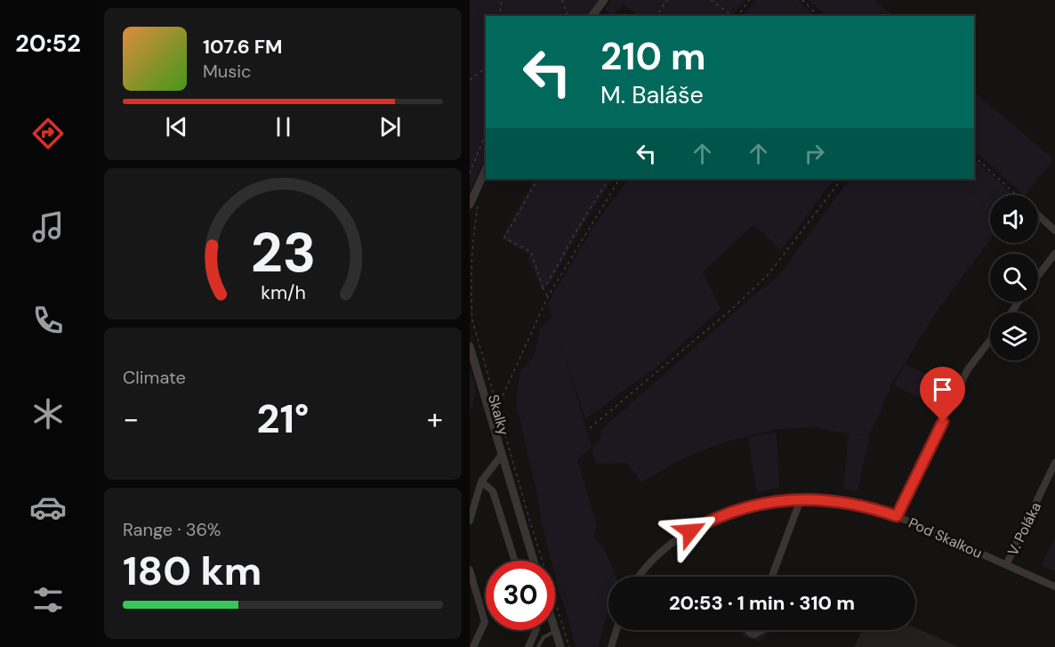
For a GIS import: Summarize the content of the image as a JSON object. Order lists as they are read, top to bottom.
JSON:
{
  "streets": {
    "street": ["Skalky", "V. Poláka", "Pod Skalkou"]
  },
  "crossings": [
    ["V. Poláka", "Pod Skalkou"]
  ],
  "page": {
    "tabs": "20:52",
    "turn": ["210 m", "M. Baláše"],
    "song": ["107.6 FM", "Music"],
    "tile": [
      "Climate",
      ["Range · 36%", "180 km"]
    ],
    "heat": ["−", "21°", "+"],
    "limit": "30",
    "trip": "20:53 · 1 min · 310 m",
    "gauge": ["23", "km/h"]
  }
}
